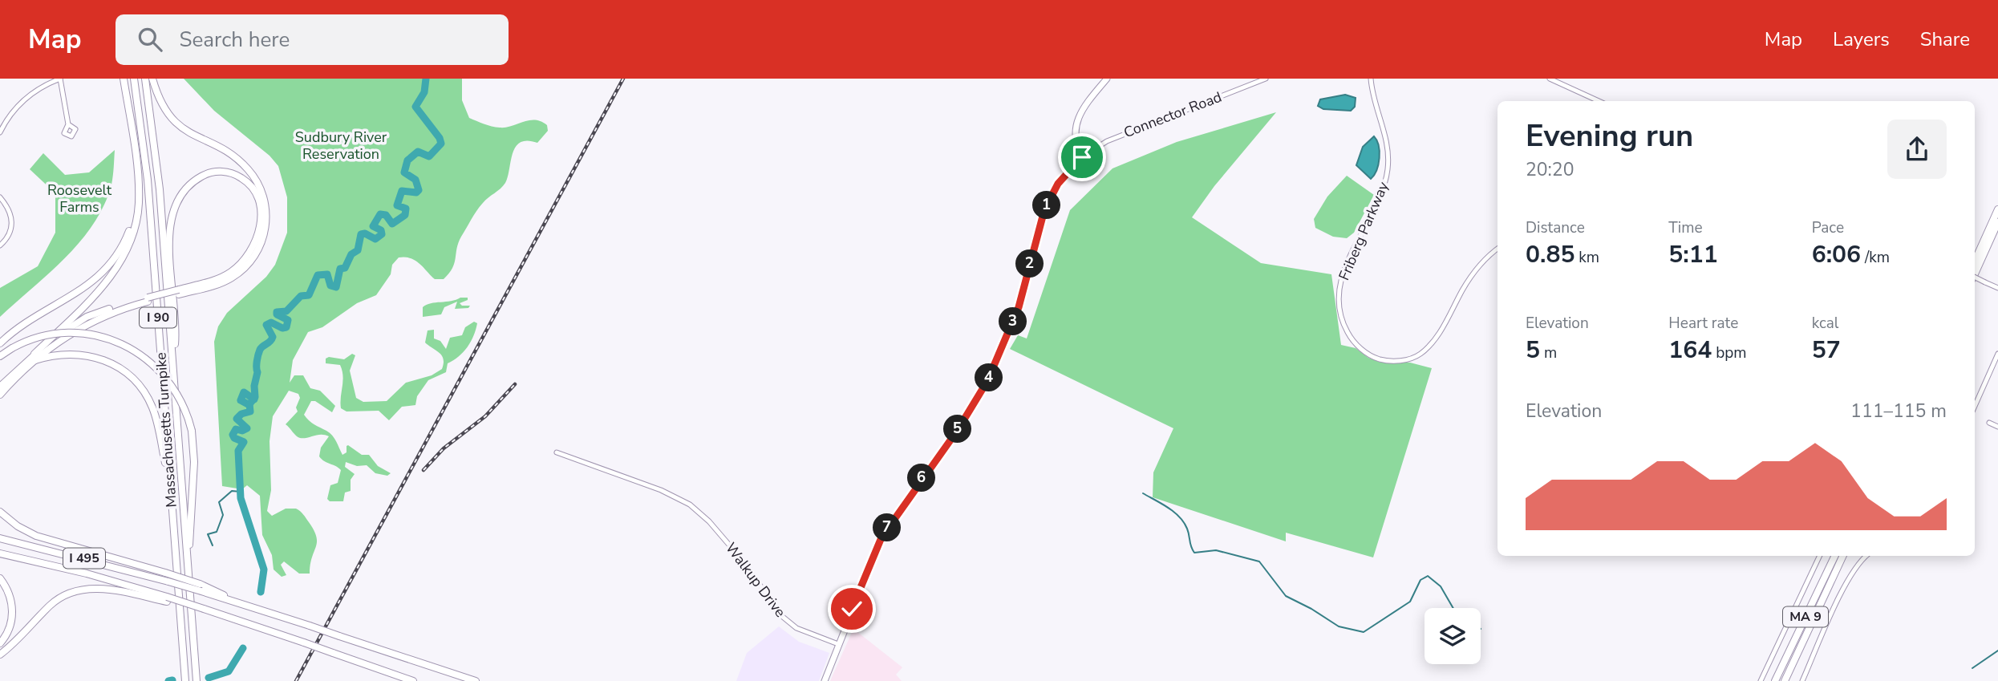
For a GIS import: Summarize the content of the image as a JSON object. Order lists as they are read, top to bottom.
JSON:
{
  "streets": {
    "highway": [
      "I 90",
      "Massachusetts Turnpike",
      "I 495",
      "MA 9"
    ],
    "street": ["Connector Road", "Friberg Parkway", "Walkup Drive"]
  },
  "parks": ["Sudbury River Reservation", "Roosevelt Farms"],
  "page": {
    "header": "Map",
    "search": "Search here",
    "nav": ["Map", "Layers", "Share"],
    "heading": ["Evening run", "20:20"],
    "pins": [
      "1",
      "2",
      "3",
      "4",
      "5",
      "6",
      "7"
    ],
    "stats": [
      ["Distance", "0.85 km"],
      ["Time", "5:11"],
      ["Pace", "6:06 /km"],
      ["Elevation", "5 m"],
      ["Heart rate", "164 bpm"],
      ["kcal", "57"]
    ],
    "chart": ["Elevation", "111–115 m"]
  }
}
